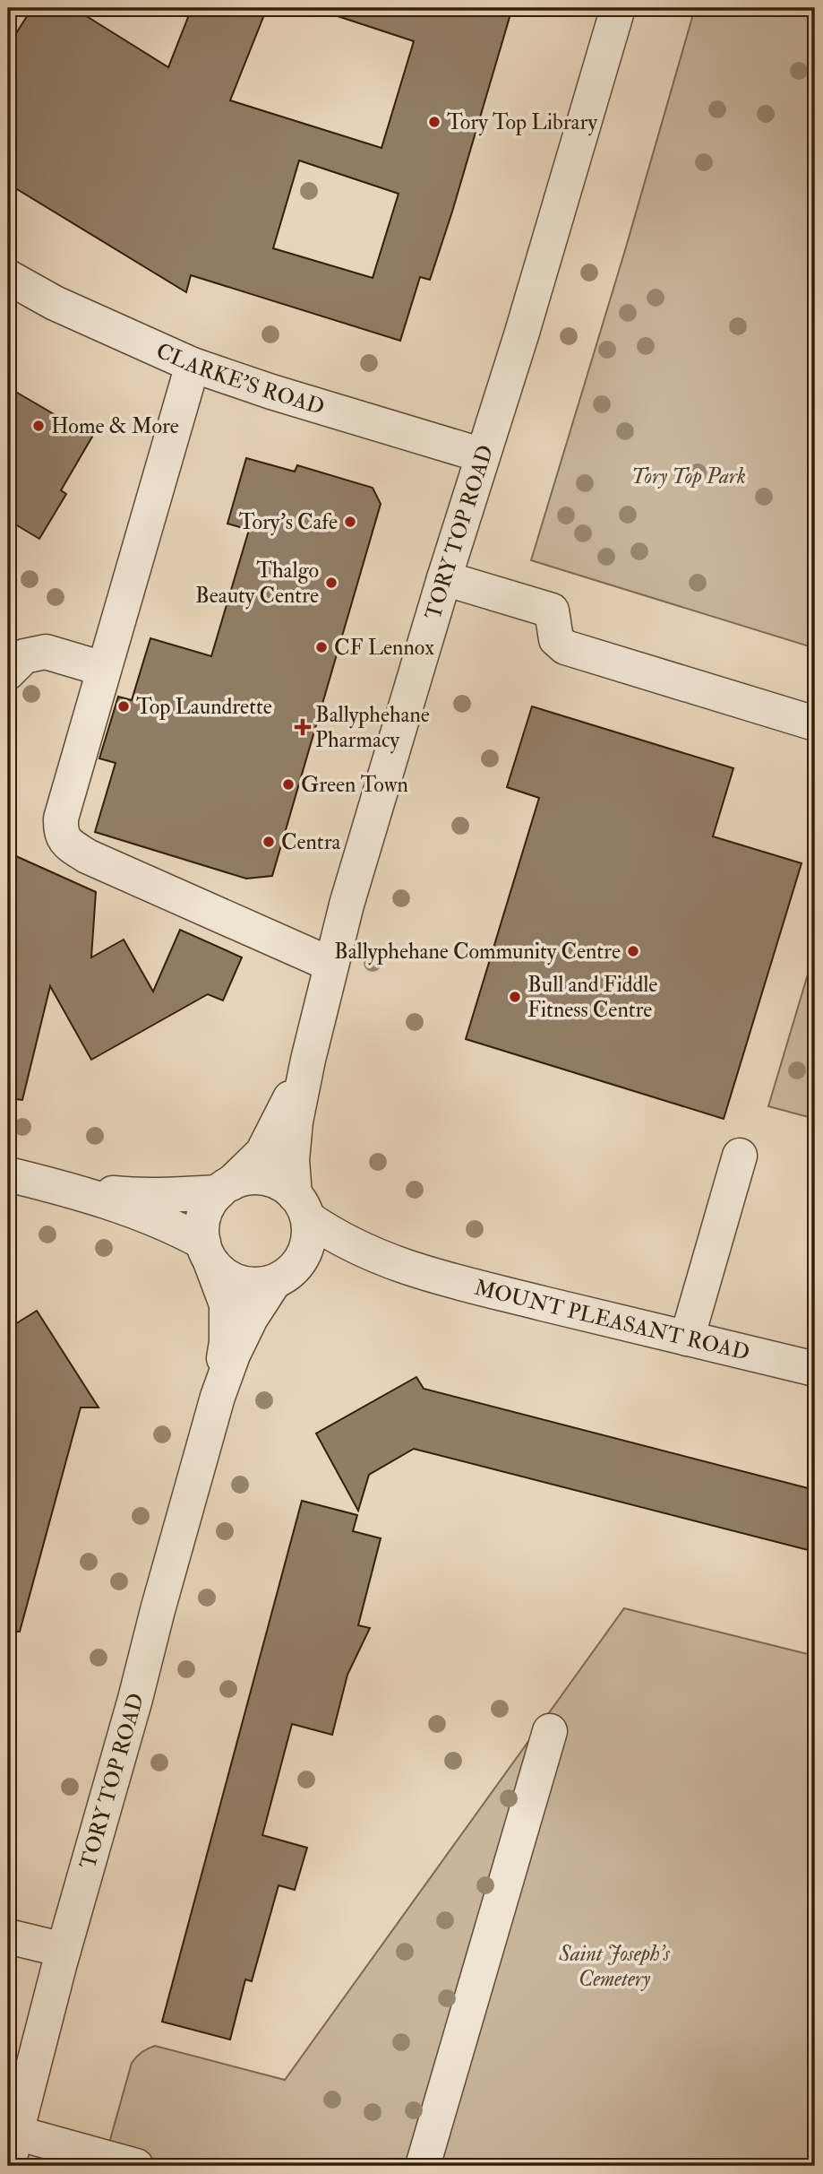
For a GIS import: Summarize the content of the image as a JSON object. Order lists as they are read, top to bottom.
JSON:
{
  "streets": {
    "street": ["CLARKE'S ROAD", "TORY TOP ROAD", "MOUNT PLEASANT ROAD"]
  },
  "crossings": [
    ["CLARKE'S ROAD", "TORY TOP ROAD"]
  ],
  "parks": ["Tory Top Park", "Saint Joseph's Cemetery"],
  "places": {
    "other": [
      "Tory Top Library",
      "Home & More",
      "Tory's Cafe",
      "Thalgo Beauty Centre",
      "CF Lennox",
      "Top Laundrette",
      "Green Town",
      "Centra",
      "Ballyphehane Community Centre",
      "Bull and Fiddle Fitness Centre"
    ],
    "health": ["Ballyphehane Pharmacy"]
  }
}
